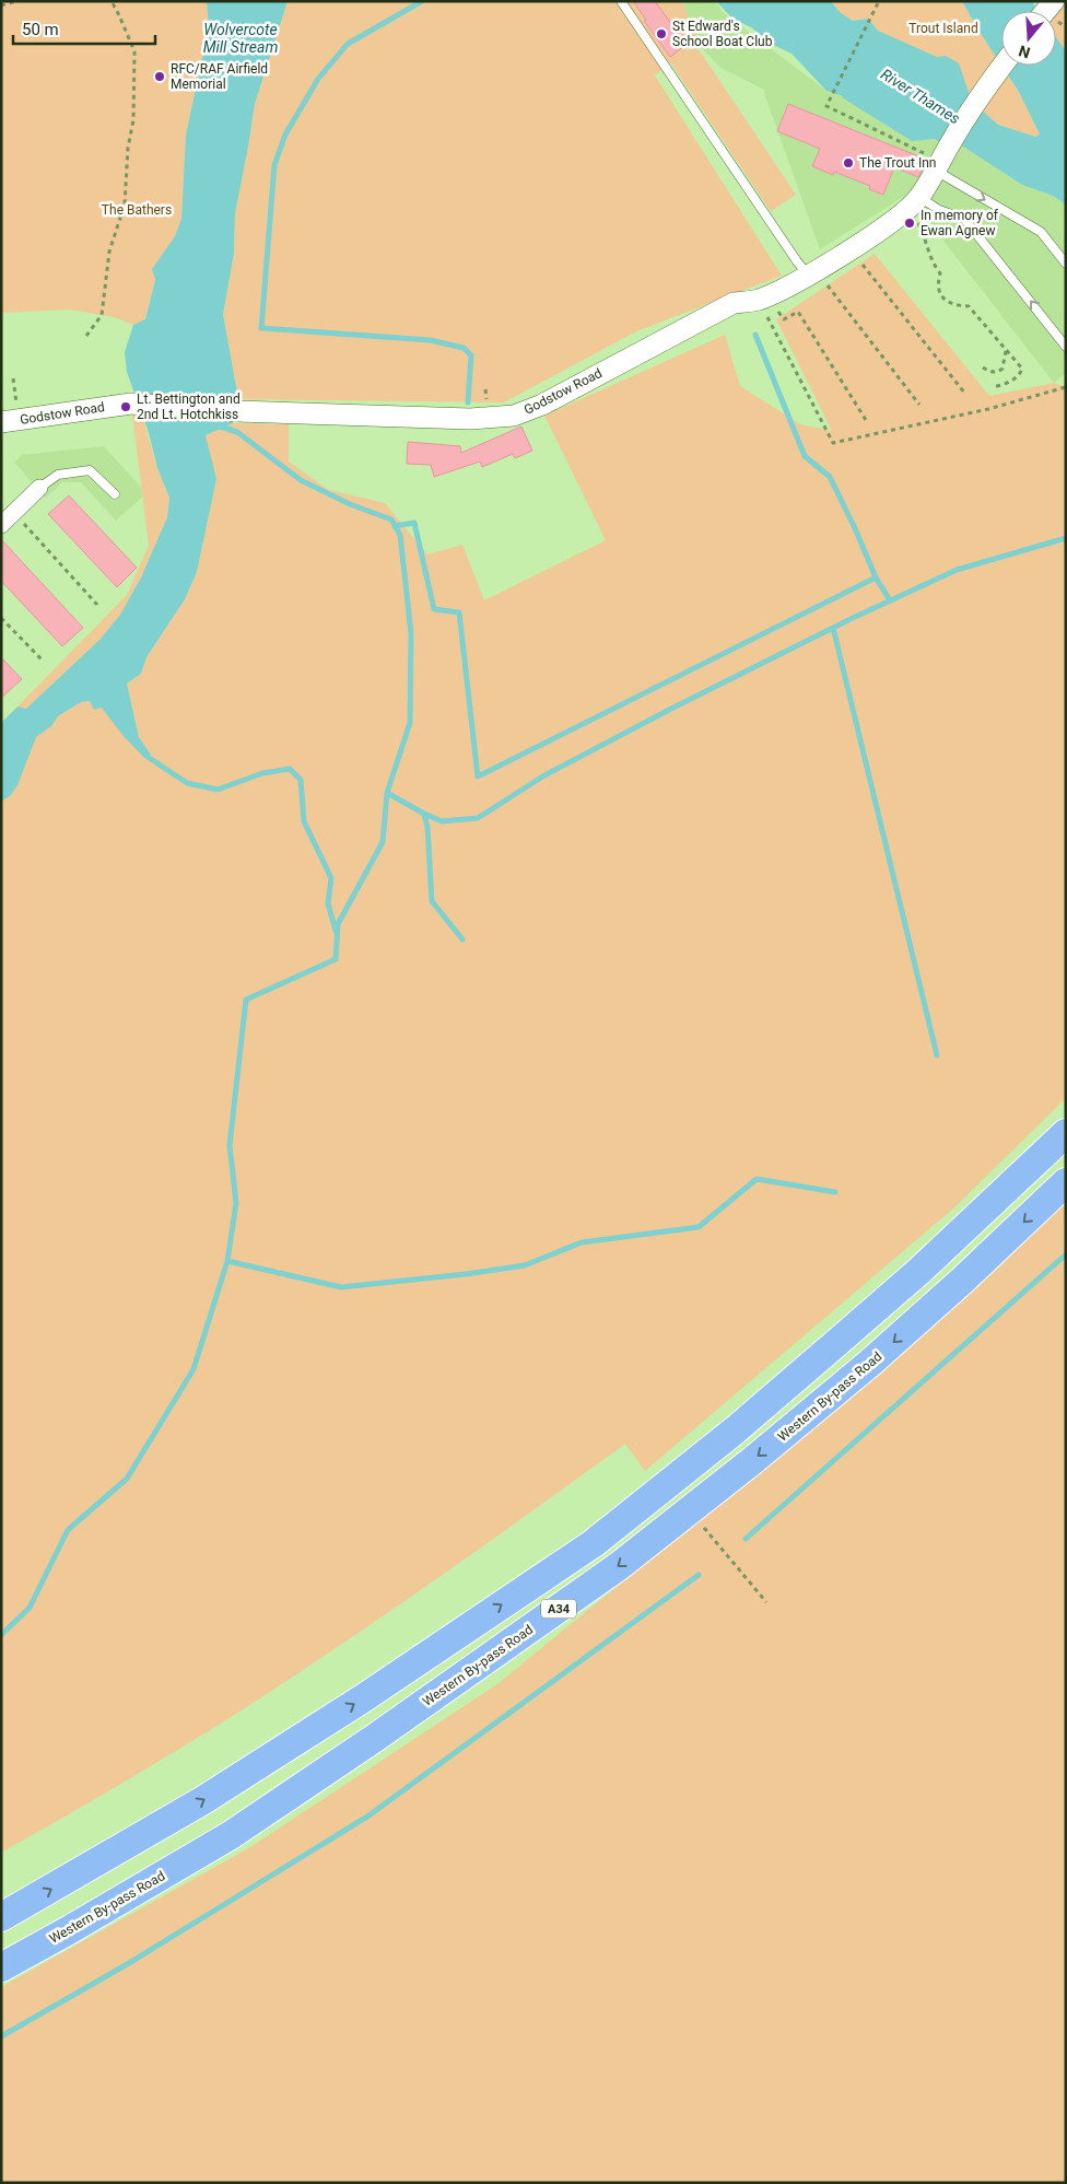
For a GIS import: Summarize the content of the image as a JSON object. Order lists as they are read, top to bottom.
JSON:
{
  "streets": {
    "highway": ["Western By-pass Road", "A34"],
    "street": ["Godstow Road"]
  },
  "water": ["Wolvercote Mill Stream", "River Thames"],
  "parks": ["Trout Island", "The Bathers"],
  "places": [
    "St Edward's School Boat Club",
    "RFC/RAF Airfield Memorial",
    "The Trout Inn",
    "In memory of Ewan Agnew",
    "Lt. Bettington and 2nd Lt. Hotchkiss"
  ],
  "scale_bar": "50 m",
  "north": "bottom"
}
